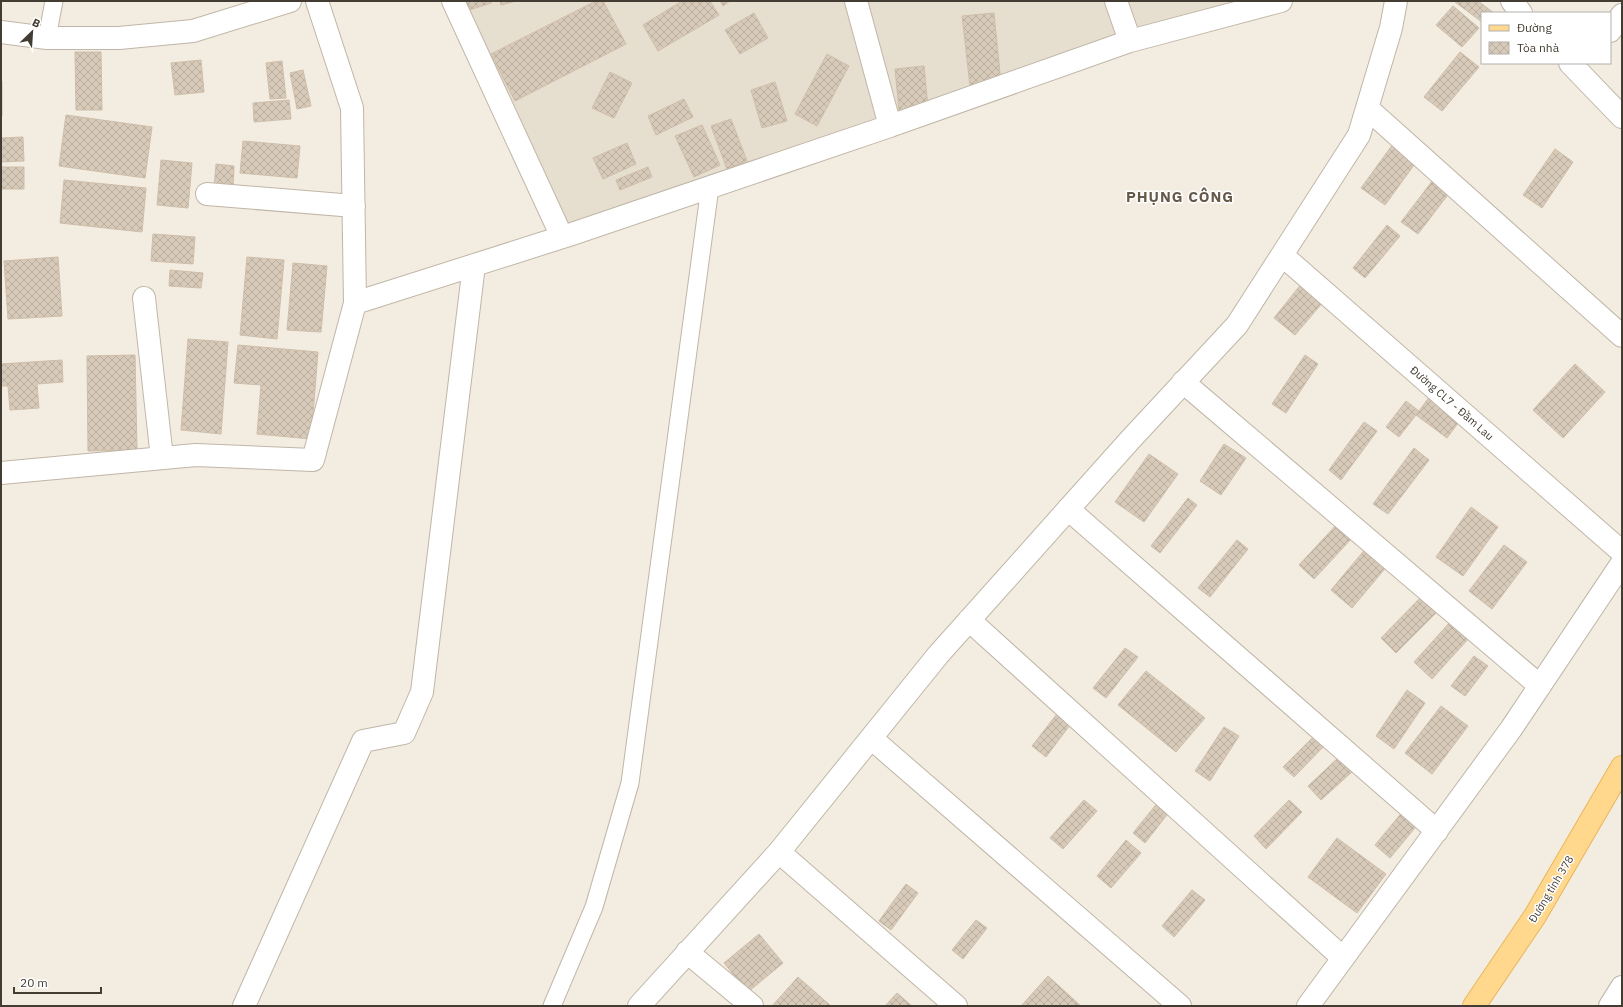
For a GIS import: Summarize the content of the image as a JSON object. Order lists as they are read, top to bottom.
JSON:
{
  "streets": {
    "main road": ["Đường tỉnh 378"],
    "street": ["Đường CL7 - Đầm Lau"]
  },
  "districts": ["PHỤNG CÔNG"],
  "legend": ["Đường", "Tòa nhà"],
  "scale_bar": "20 m",
  "north": "top right"
}
